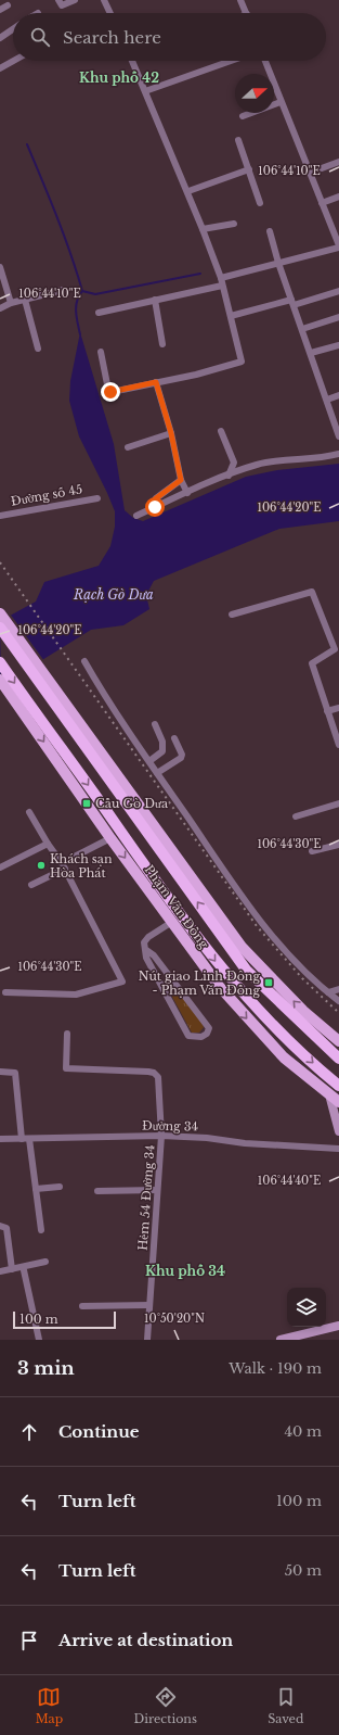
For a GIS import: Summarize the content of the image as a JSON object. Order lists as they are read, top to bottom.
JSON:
{
  "streets": {
    "highway": ["Phạm Văn Đồng"],
    "street": ["Đường số 45", "Đường 34", "Hẻm 54 Đường 34"]
  },
  "crossings": [
    ["Đường 34", "Hẻm 54 Đường 34"]
  ],
  "districts": ["Khu phố 42", "Khu phố 34"],
  "water": ["Rạch Gò Dưa"],
  "places": {
    "transit": ["Cầu Gò Dưa", "Nút giao Linh Đông - Phạm Văn Đồng"],
    "other": ["Khách sạn Hòa Phát"]
  },
  "scale_bar": "100 m",
  "north": "right",
  "page": {
    "search": "Search here",
    "scale": "100 m",
    "heading": ["3 min", "Walk · 190 m"],
    "list": [
      ["Continue", "40 m"],
      ["Turn left", "100 m"],
      ["Turn left", "50 m"],
      "Arrive at destination"
    ],
    "nav": ["Map", "Directions", "Saved"]
  },
  "coordinates": [
    "106°44'10\"E",
    "106°44'20\"E",
    "106°44'30\"E",
    "106°44'40\"E",
    "10°50'20\"N"
  ]
}
